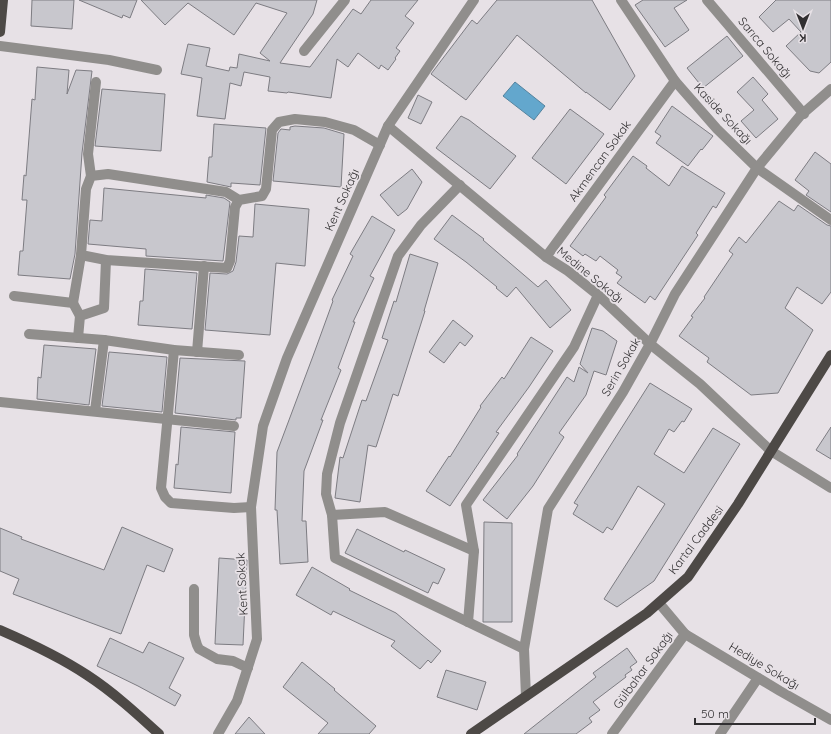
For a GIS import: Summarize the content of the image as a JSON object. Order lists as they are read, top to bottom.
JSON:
{
  "streets": {
    "main road": ["Kartal Caddesi"],
    "street": [
      "Sarıca Sokağı",
      "Kaside Sokağı",
      "Akmencan Sokak",
      "Kent Sokağı",
      "Medine Sokağı",
      "Serin Sokak",
      "Kent Sokak",
      "Hediye Sokağı",
      "Gülbahar Sokağı"
    ]
  },
  "crossings": [
    ["Sarıca Sokağı", "Serin Sokak"],
    ["Kaside Sokağı", "Akmencan Sokak"],
    ["Kaside Sokağı", "Serin Sokak"],
    ["Akmencan Sokak", "Medine Sokağı"],
    ["Kent Sokağı", "Medine Sokağı"],
    ["Kent Sokağı", "Kent Sokak"],
    ["Medine Sokağı", "Serin Sokak"],
    ["Medine Sokağı", "Kartal Caddesi"],
    ["Serin Sokak", "Kartal Caddesi"],
    ["Kartal Caddesi", "Gülbahar Sokağı"],
    ["Hediye Sokağı", "Gülbahar Sokağı"]
  ],
  "scale_bar": "50 m",
  "north": "bottom"
}
